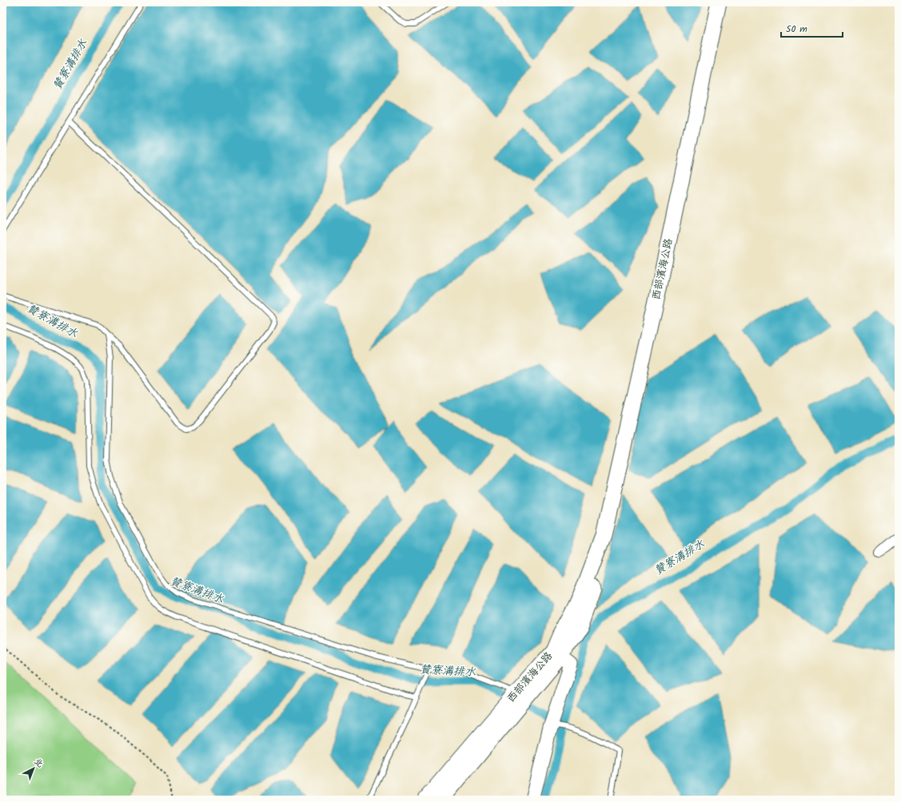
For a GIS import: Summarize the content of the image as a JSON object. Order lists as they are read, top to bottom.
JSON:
{
  "streets": {
    "main road": ["西部濱海公路"]
  },
  "water": ["贊寮溝排水"],
  "scale_bar": "50 m",
  "north": "top right"
}
